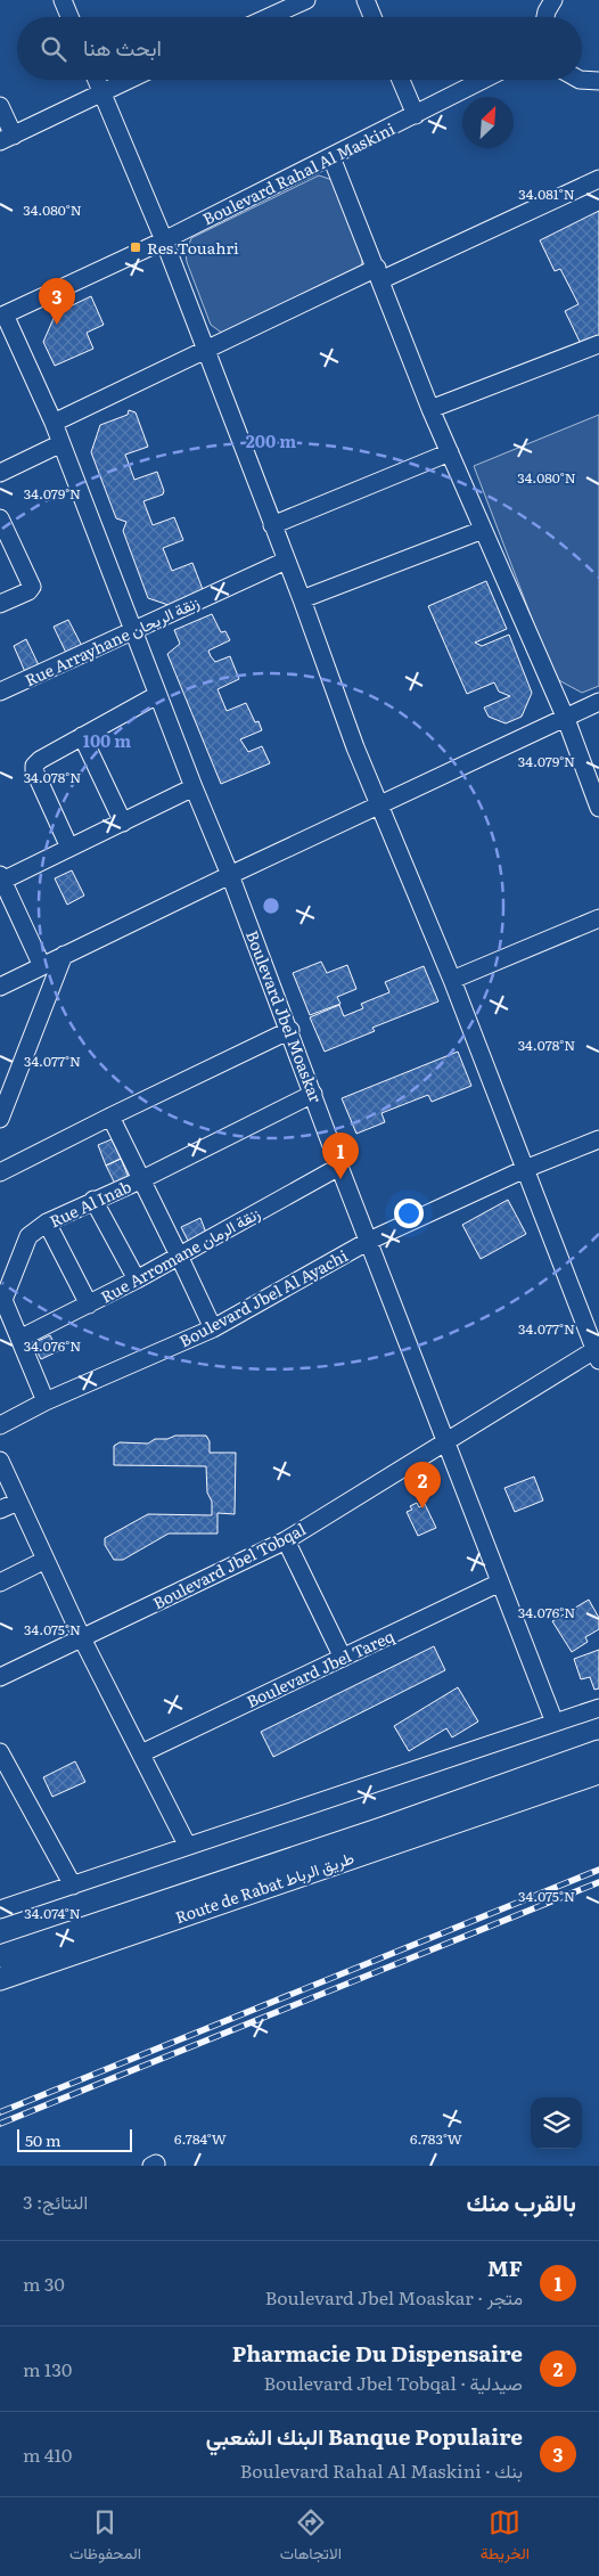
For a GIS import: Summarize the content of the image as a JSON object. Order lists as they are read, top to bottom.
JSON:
{
  "streets": {
    "main road": ["Route de Rabat طريق الرباط"],
    "street": [
      "Boulevard Rahal Al Maskini",
      "Rue Arrayhane زنقة الريحان",
      "Boulevard Jbel Moaskar",
      "Rue Al Inab",
      "Rue Arromane زنقة الرمان",
      "Boulevard Jbel Al Ayachi",
      "Boulevard Jbel Tobqal",
      "Boulevard Jbel Tareq"
    ]
  },
  "crossings": [
    ["Boulevard Rahal Al Maskini", "Boulevard Jbel Moaskar"],
    ["Rue Arrayhane زنقة الريحان", "Boulevard Jbel Moaskar"],
    ["Boulevard Jbel Moaskar", "Rue Al Inab"],
    ["Boulevard Jbel Moaskar", "Rue Arromane زنقة الرمان"],
    ["Boulevard Jbel Moaskar", "Boulevard Jbel Al Ayachi"],
    ["Boulevard Jbel Moaskar", "Boulevard Jbel Tobqal"],
    ["Boulevard Jbel Moaskar", "Boulevard Jbel Tareq"],
    ["Rue Al Inab", "Rue Arromane زنقة الرمان"],
    ["Rue Al Inab", "Boulevard Jbel Al Ayachi"]
  ],
  "places": {
    "transit": ["Res.Touahri"]
  },
  "scale_bar": "50 m",
  "north": "top right",
  "page": {
    "search": "ابحث هنا",
    "pins": ["3", "1", "2"],
    "scale": "50 m",
    "heading": ["بالقرب منك", "النتائج: 3"],
    "list": [
      {
        "mark": "1",
        "name": "MF",
        "note": "متجر · Boulevard Jbel Moaskar",
        "value": "30 m"
      },
      {
        "mark": "2",
        "name": "Pharmacie Du Dispensaire",
        "note": "صيدلية · Boulevard Jbel Tobqal",
        "value": "130 m"
      },
      {
        "mark": "3",
        "name": "Banque Populaire البنك الشعبي",
        "note": "بنك · Boulevard Rahal Al Maskini",
        "value": "410 m"
      }
    ],
    "nav": ["الخريطة", "الاتجاهات", "المحفوظات"]
  },
  "coordinates": [
    "34.081°N",
    "34.080°N",
    "34.079°N",
    "34.078°N",
    "34.077°N",
    "34.076°N",
    "34.075°N",
    "34.074°N",
    "6.784°W",
    "6.783°W"
  ],
  "rings": ["200 m", "100 m"]
}
